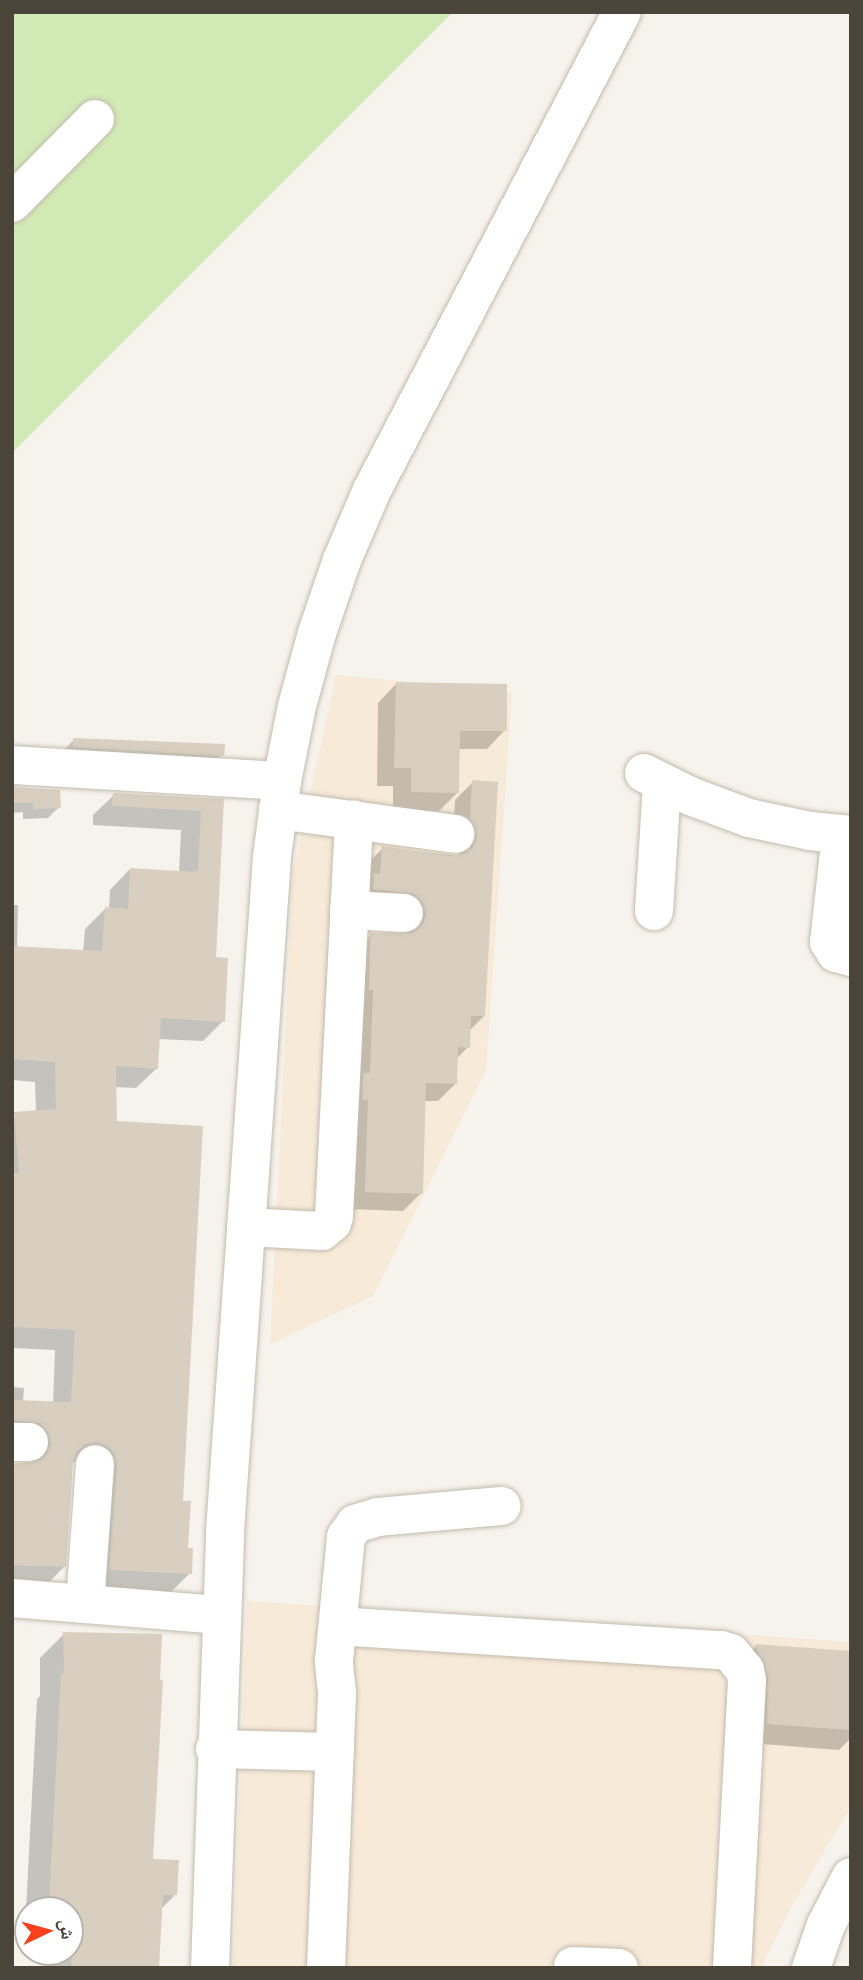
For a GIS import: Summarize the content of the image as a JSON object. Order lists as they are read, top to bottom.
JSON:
{
  "north": "right"
}
